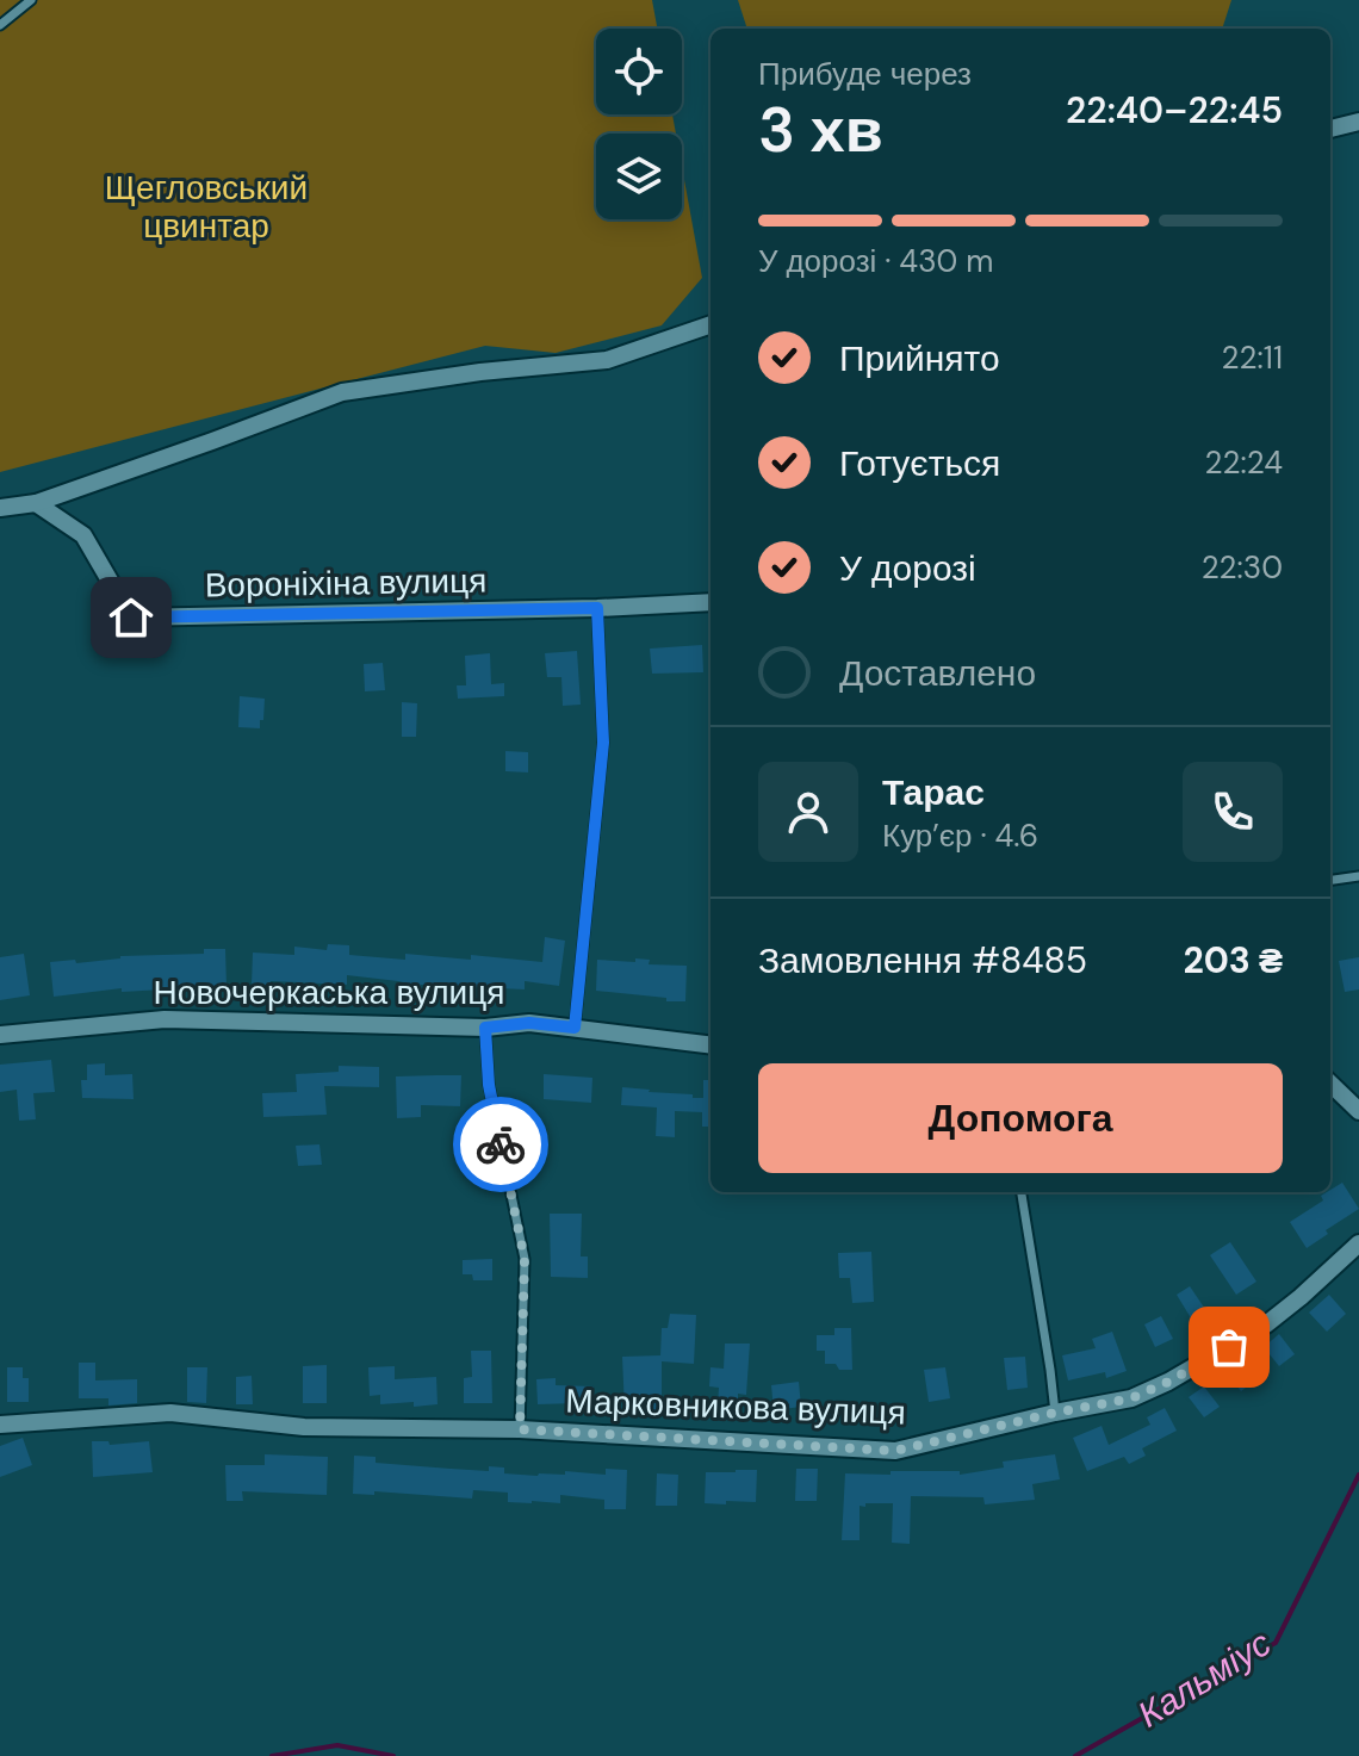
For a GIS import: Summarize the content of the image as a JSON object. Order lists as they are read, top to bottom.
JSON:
{
  "streets": {
    "street": ["Вороніхіна вулиця", "Новочеркаська вулиця", "Марковникова вулиця"]
  },
  "water": ["Кальміус"],
  "parks": ["Щегловський цвинтар"],
  "page": {
    "heading": ["3 хв", "Прибуде через", "22:40–22:45"],
    "panel": [
      "Тарас",
      "Кур’єр · 4.6",
      "Замовлення #8485",
      "203 ₴"
    ],
    "bar": "У дорозі · 430 m",
    "list": [
      ["Прийнято", "22:11"],
      ["Готується", "22:24"],
      ["У дорозі", "22:30"],
      "Доставлено"
    ],
    "buttons": "Допомога"
  }
}
